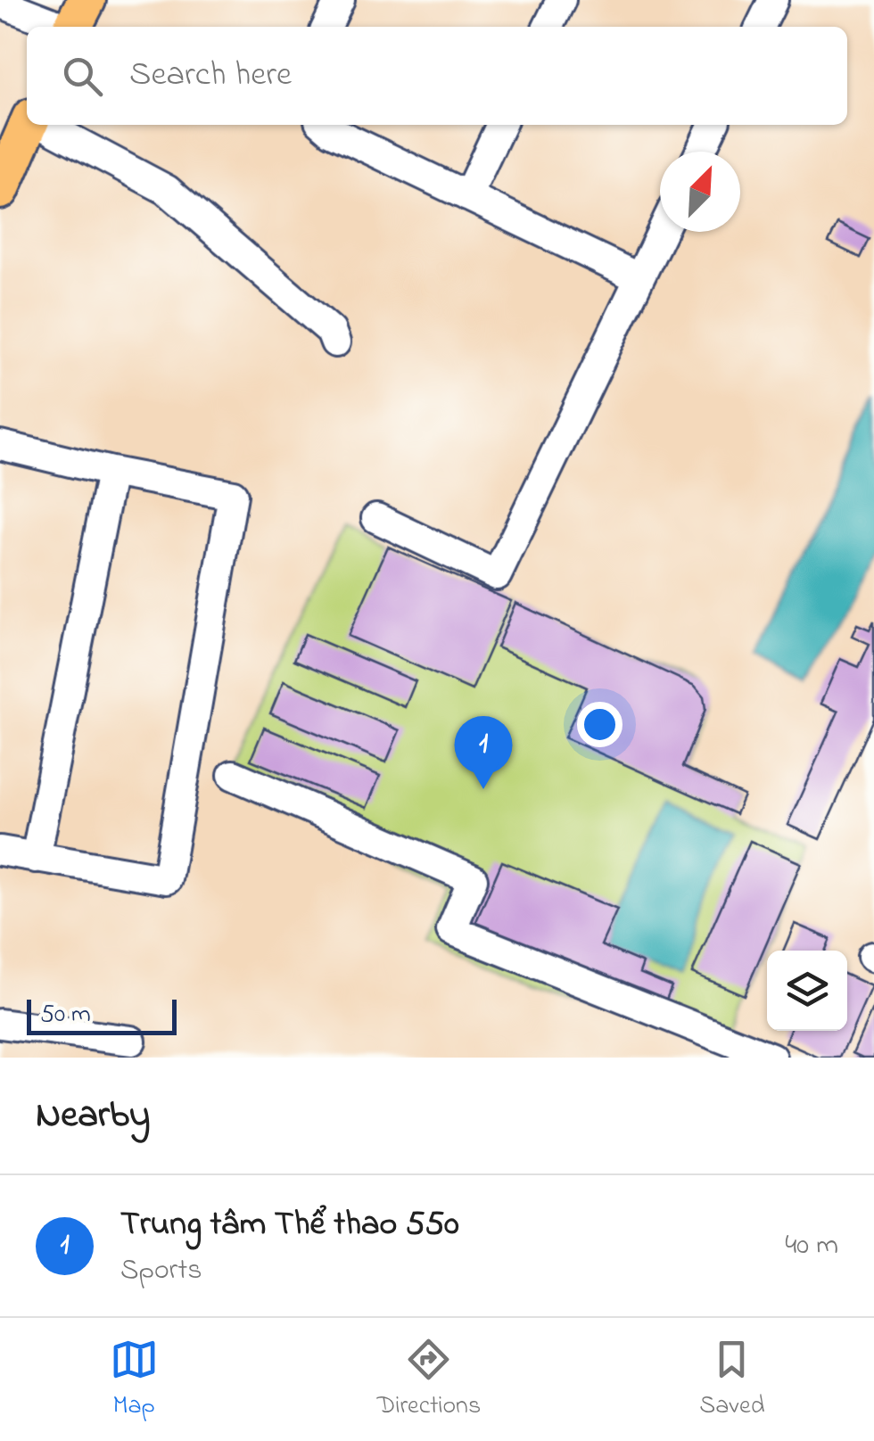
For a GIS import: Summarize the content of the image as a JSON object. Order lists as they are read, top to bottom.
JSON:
{
  "scale_bar": "50 m",
  "north": "top right",
  "page": {
    "search": "Search here",
    "pins": "1",
    "scale": "50 m",
    "heading": "Nearby",
    "list": [
      {
        "mark": "1",
        "name": "Trung tâm Thể thao 550",
        "note": "Sports",
        "value": "40 m"
      }
    ],
    "nav": ["Map", "Directions", "Saved"]
  }
}
